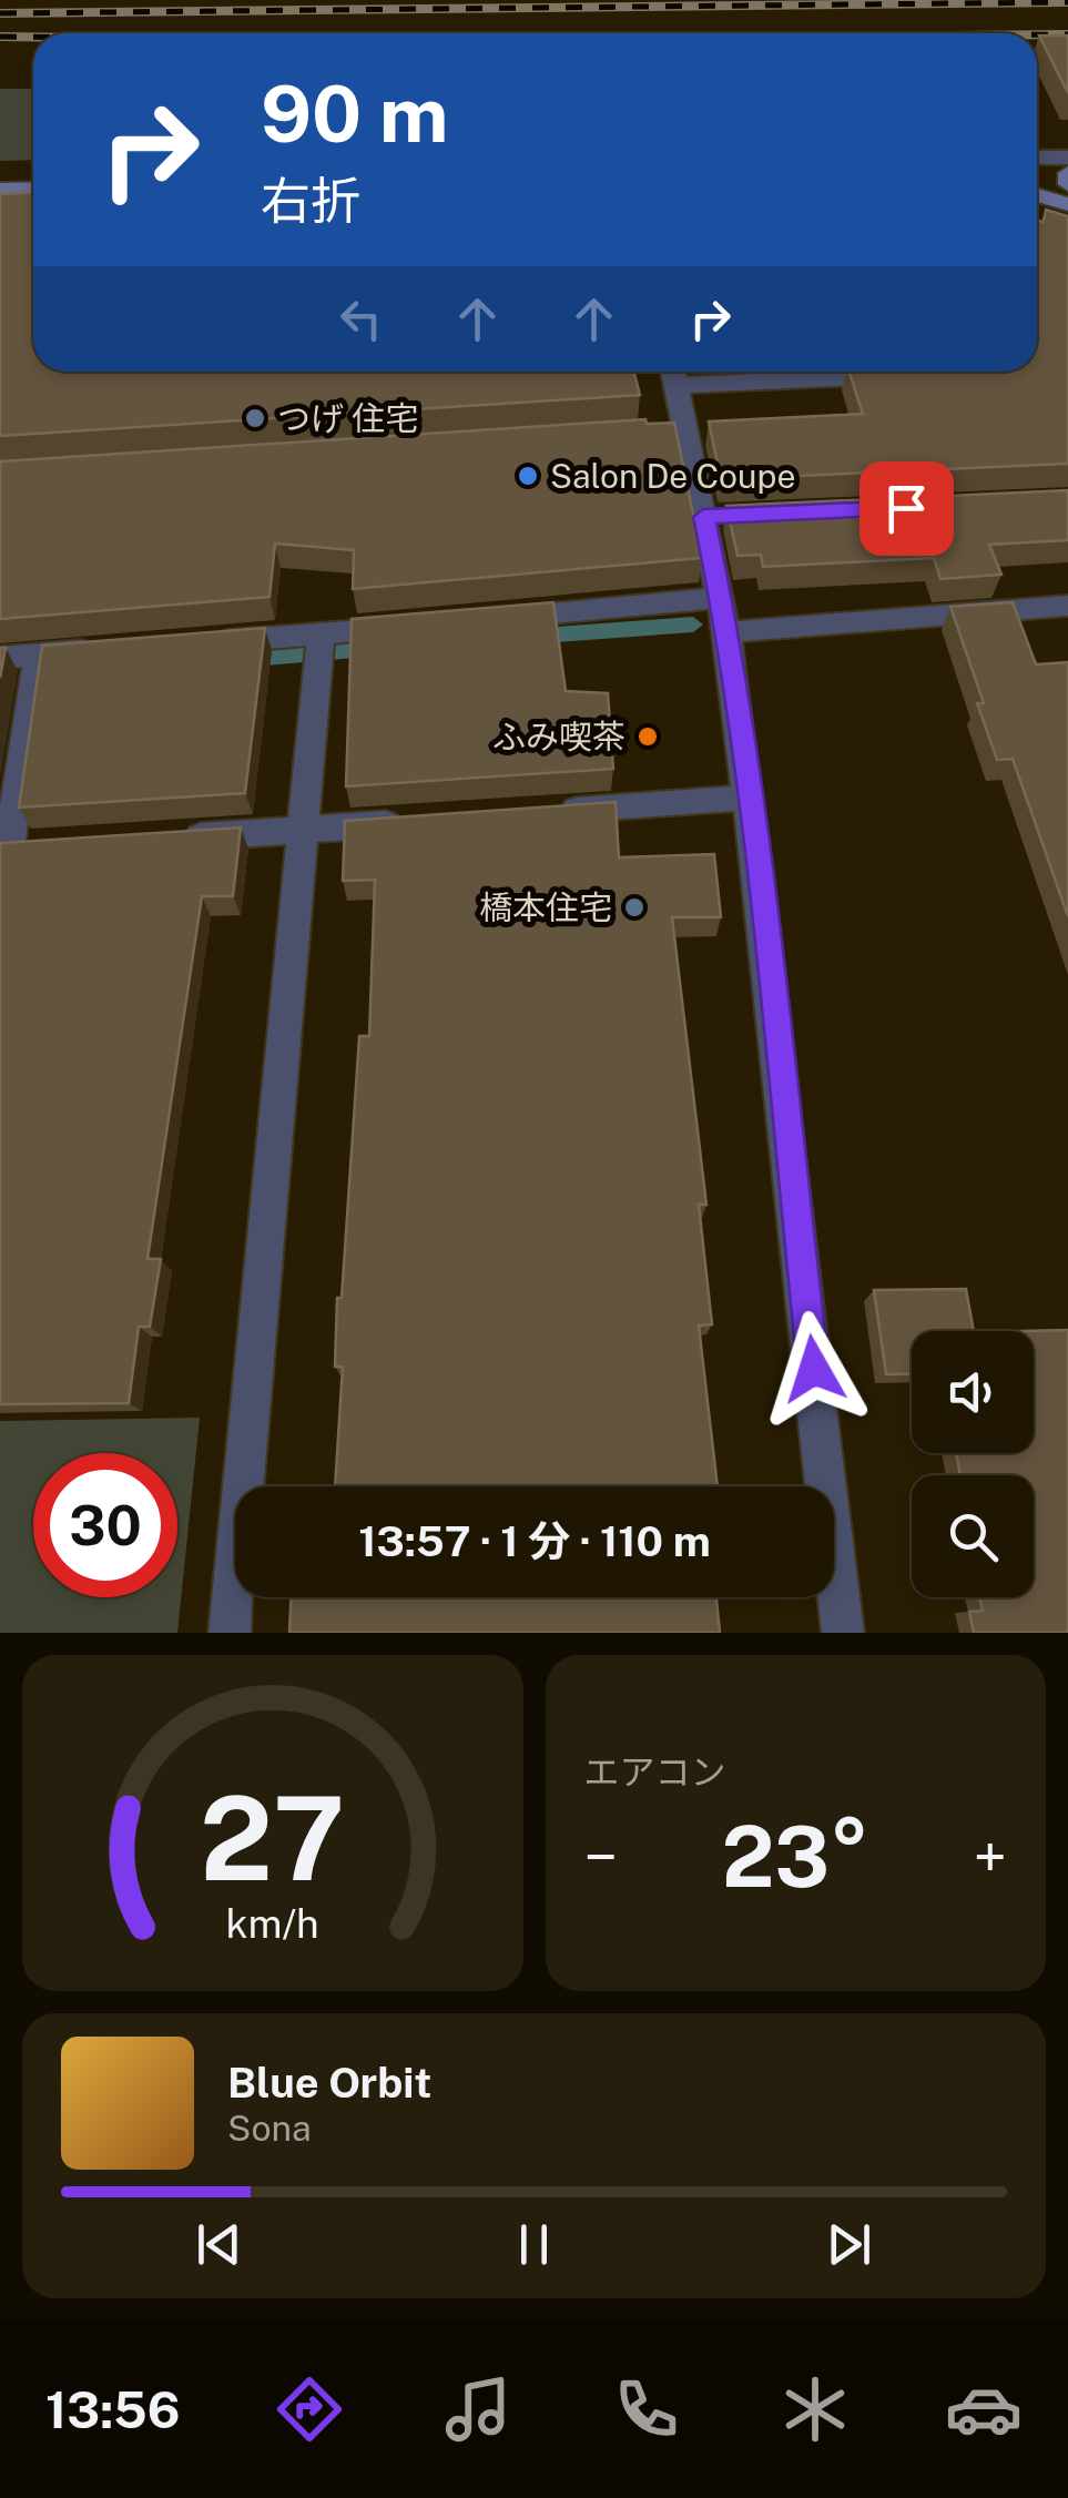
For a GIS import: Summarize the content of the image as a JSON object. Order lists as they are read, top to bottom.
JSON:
{
  "places": [
    "つげ 住宅",
    "Salon De Coupe",
    "ふみ喫茶",
    "橋本住宅"
  ],
  "page": {
    "turn": ["90 m", "右折"],
    "limit": "30",
    "trip": "13:57 · 1 分 · 110 m",
    "tile": "エアコン",
    "heat": ["−", "23°", "+"],
    "song": ["Blue Orbit", "Sona"],
    "tabs": "13:56",
    "gauge": ["27", "km/h"]
  }
}
